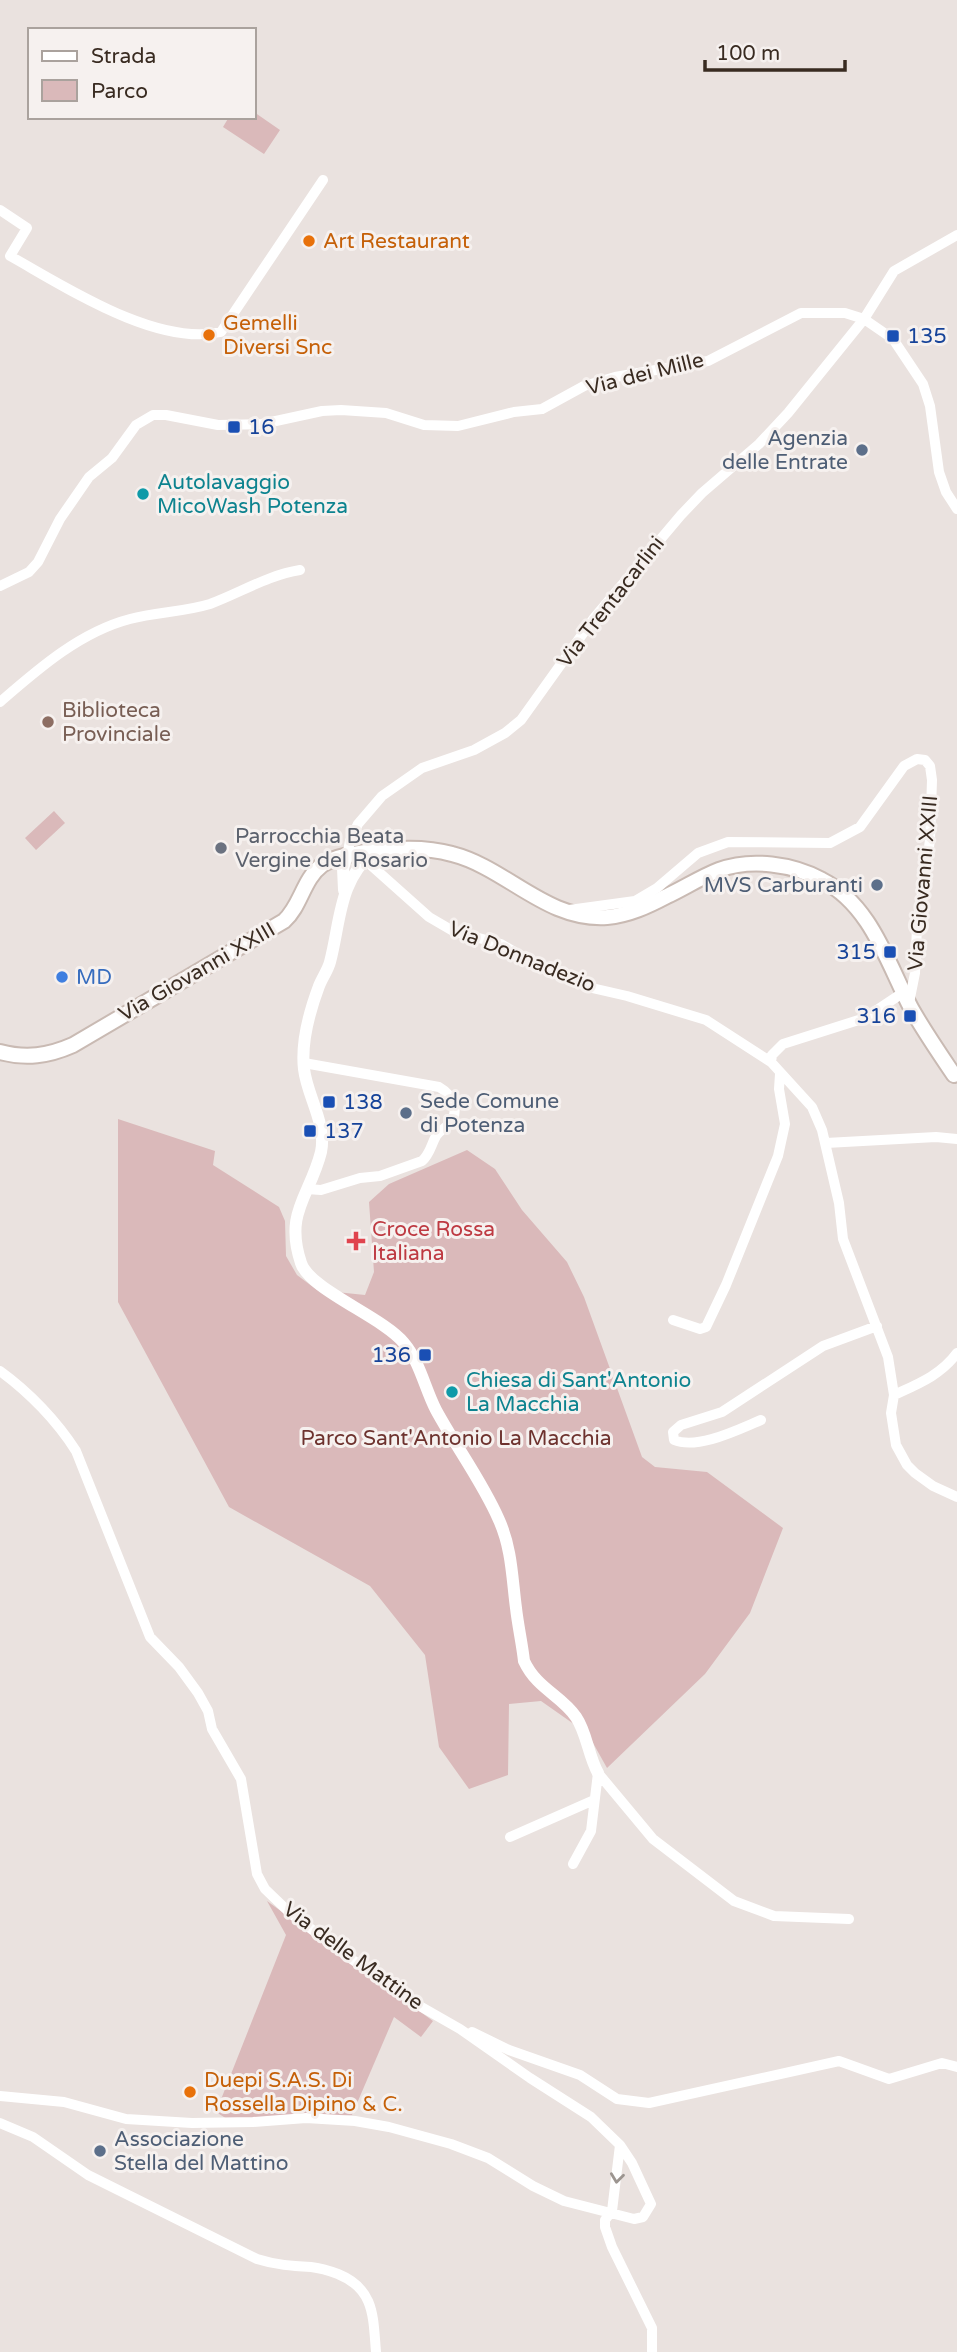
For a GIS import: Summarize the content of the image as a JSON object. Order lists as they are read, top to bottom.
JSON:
{
  "streets": {
    "main road": ["Via Giovanni XXIII"],
    "street": [
      "Via dei Mille",
      "Via Trentacarlini",
      "Via Donnadezio",
      "Via delle Mattine"
    ]
  },
  "crossings": [
    ["Via dei Mille", "Via Trentacarlini"],
    ["Via Trentacarlini", "Via Giovanni XXIII"],
    ["Via Giovanni XXIII", "Via Donnadezio"]
  ],
  "parks": ["Parco Sant'Antonio La Macchia"],
  "places": {
    "other": [
      "Art Restaurant",
      "Gemelli Diversi Snc",
      "Agenzia delle Entrate",
      "Autolavaggio MicoWash Potenza",
      "Biblioteca Provinciale",
      "Parrocchia Beata Vergine del Rosario",
      "MVS Carburanti",
      "MD",
      "Sede Comune di Potenza",
      "Chiesa di Sant'Antonio La Macchia",
      "Duepi S.A.S. Di Rossella Dipino & C.",
      "Associazione Stella del Mattino"
    ],
    "transit": [
      "135",
      "16",
      "315",
      "316",
      "138",
      "137",
      "136"
    ],
    "health": ["Croce Rossa Italiana"]
  },
  "legend": ["Strada", "Parco"],
  "scale_bar": "100 m"
}
